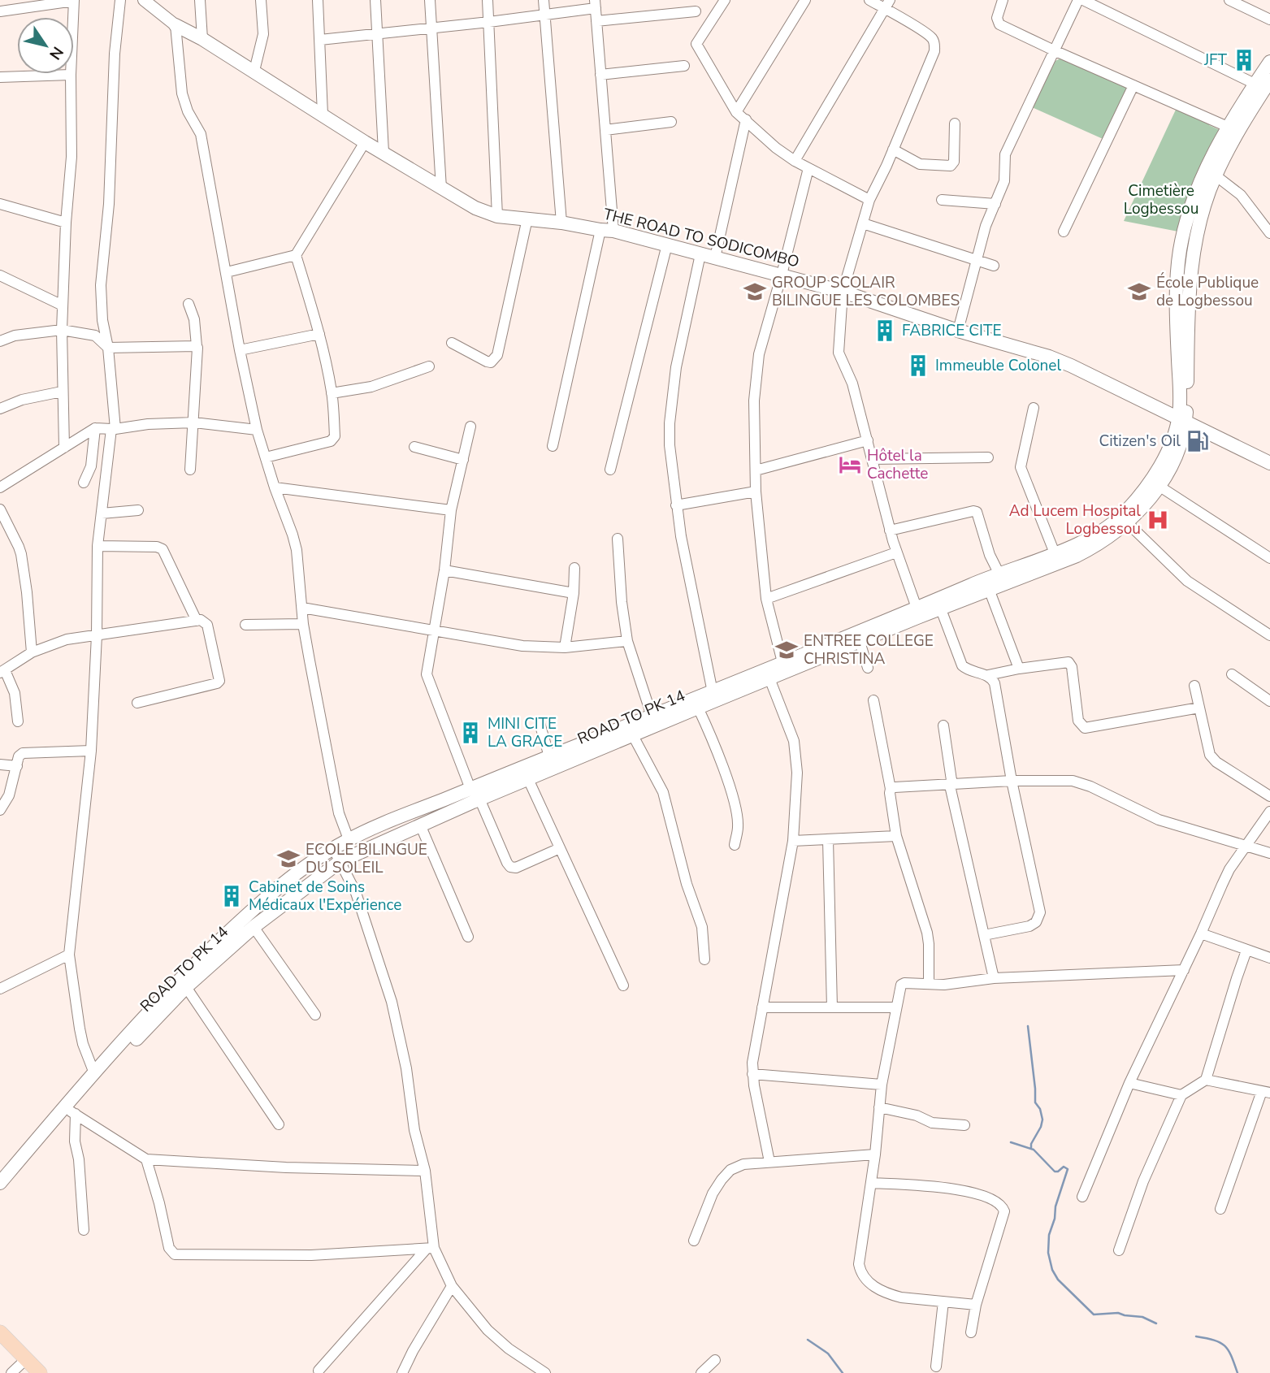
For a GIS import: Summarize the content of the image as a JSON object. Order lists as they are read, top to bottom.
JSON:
{
  "streets": {
    "main road": ["THE ROAD TO SODICOMBO", "ROAD TO PK 14"]
  },
  "parks": ["Cimetière Logbessou"],
  "places": {
    "building": [
      "JFT",
      "FABRICE CITE",
      "Immeuble Colonel",
      "MINI CITE LA GRACE",
      "Cabinet de Soins Médicaux l'Expérience"
    ],
    "school or university": [
      "GROUP SCOLAIR BILINGUE LES COLOMBES",
      "École Publique de Logbessou",
      "ENTREE COLLEGE CHRISTINA",
      "ECOLE BILINGUE DU SOLEIL"
    ],
    "fuel station": ["Citizen's Oil"],
    "hotel": ["Hôtel la Cachette"],
    "hospital": ["Ad Lucem Hospital Logbessou"]
  },
  "north": "bottom right"
}
